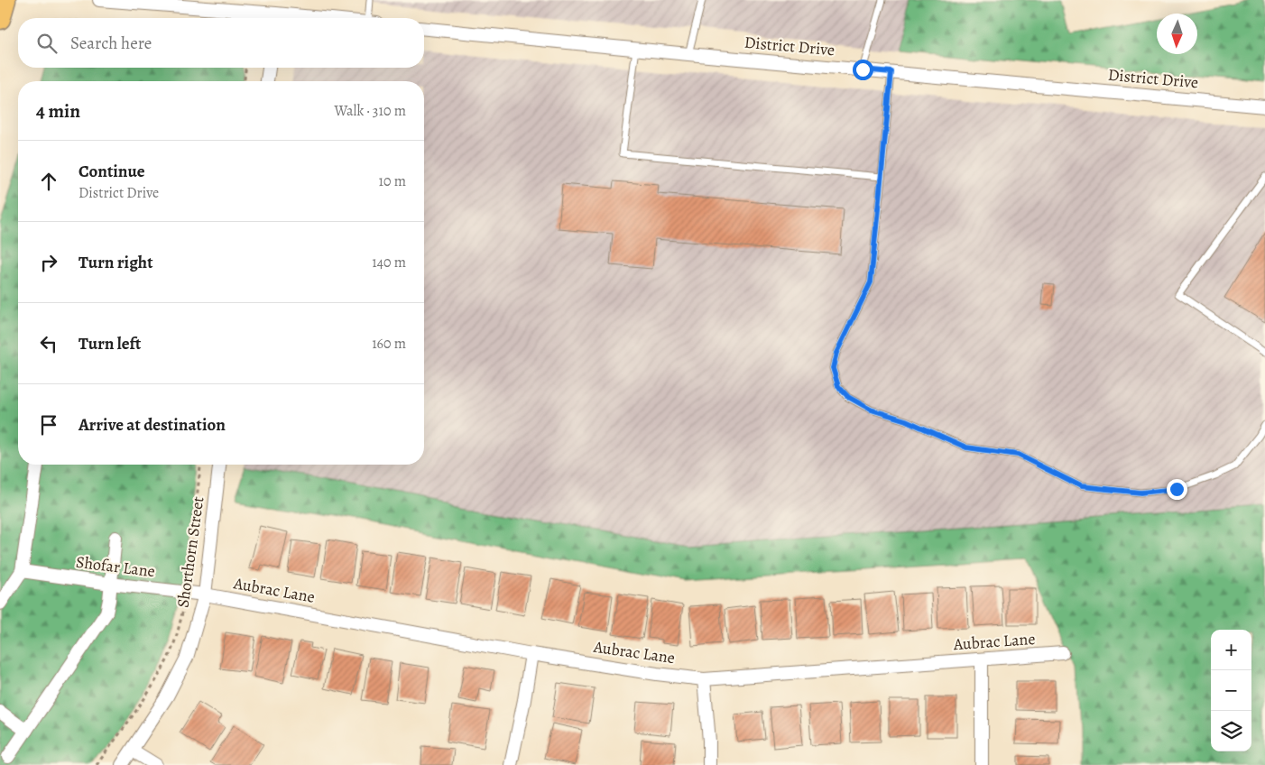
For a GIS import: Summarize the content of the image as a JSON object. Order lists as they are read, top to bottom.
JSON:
{
  "streets": {
    "street": [
      "District Drive",
      "Shorthorn Street",
      "Shofar Lane",
      "Aubrac Lane"
    ]
  },
  "crossings": [
    ["Shorthorn Street", "Shofar Lane"],
    ["Shorthorn Street", "Aubrac Lane"],
    ["Shofar Lane", "Aubrac Lane"]
  ],
  "north": "bottom",
  "page": {
    "search": "Search here",
    "heading": ["4 min", "Walk · 310 m"],
    "list": [
      ["Continue", "District Drive", "10 m"],
      ["Turn right", "140 m"],
      ["Turn left", "160 m"],
      "Arrive at destination"
    ],
    "map_buttons": ["+", "−"]
  }
}
